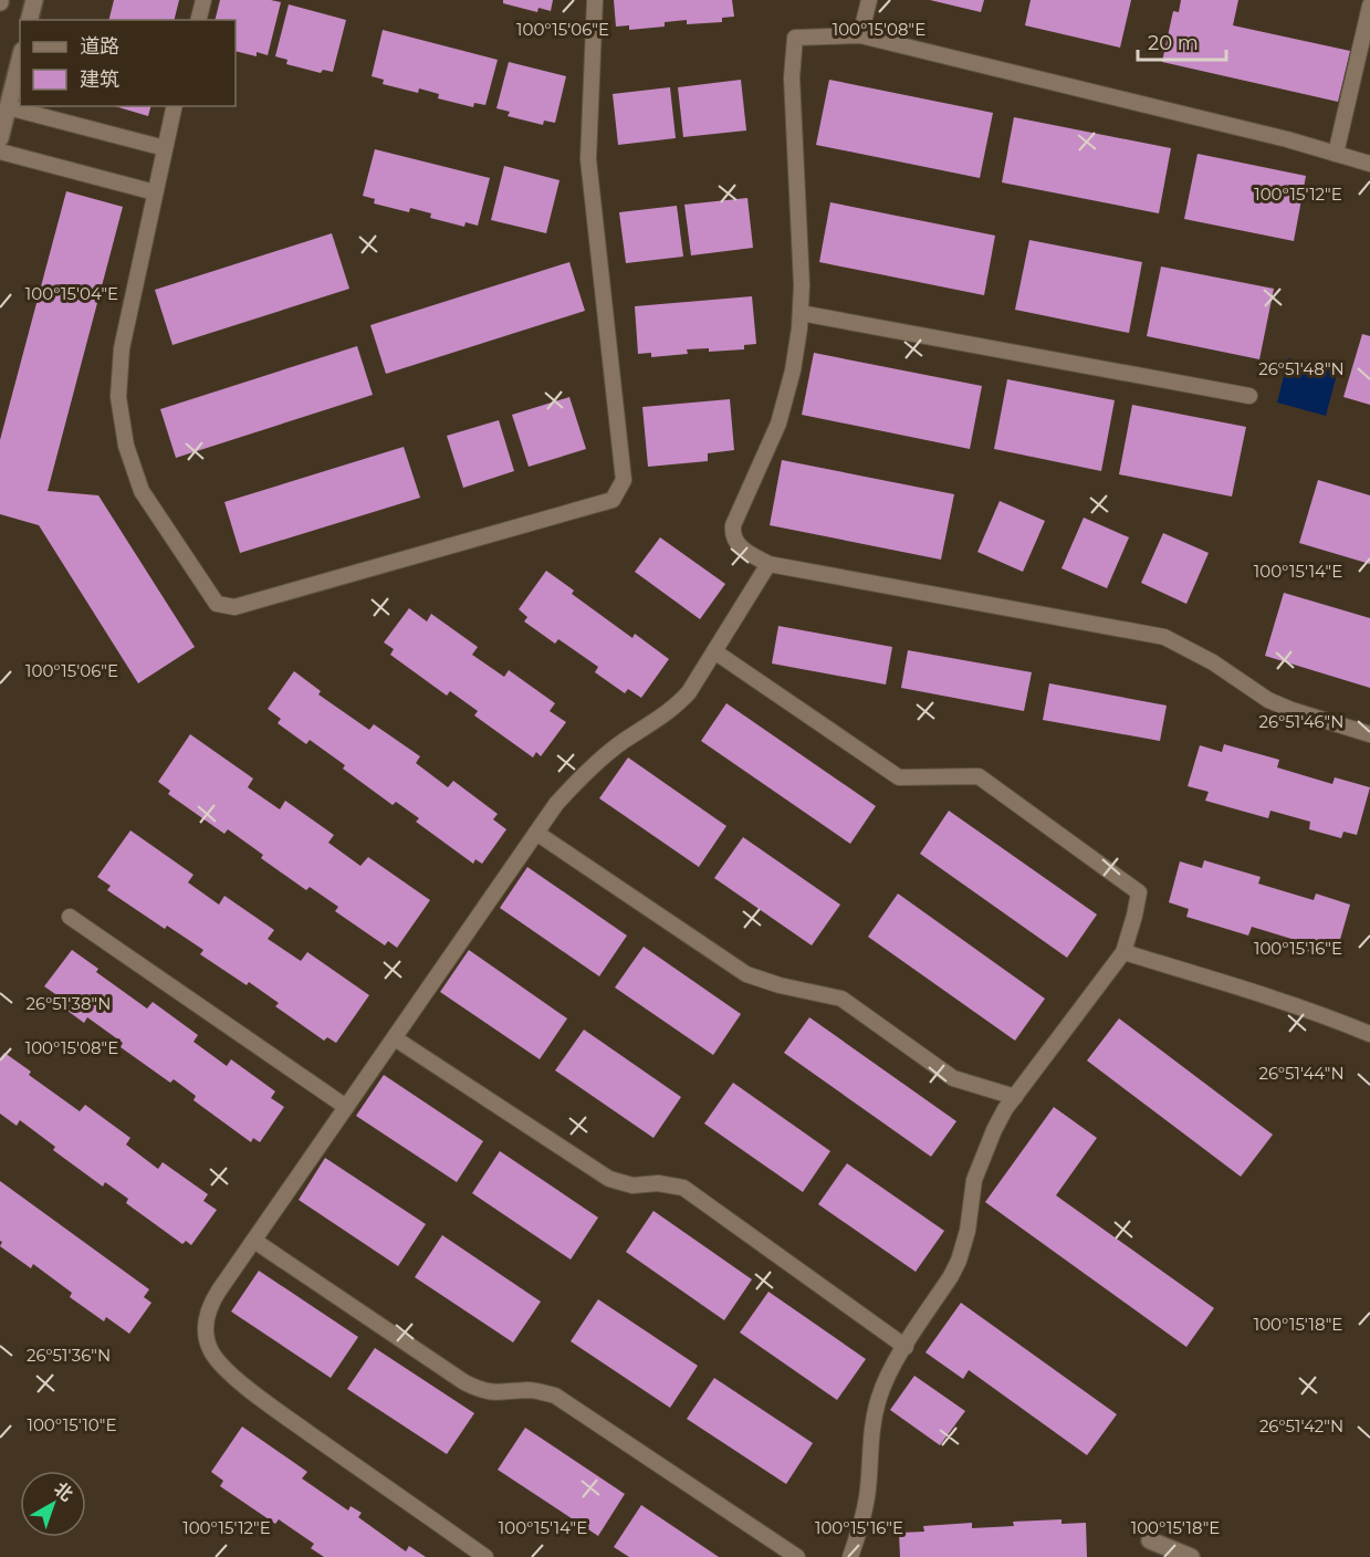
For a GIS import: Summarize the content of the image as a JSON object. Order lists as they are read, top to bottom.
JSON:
{
  "legend": ["道路", "建筑"],
  "scale_bar": "20 m",
  "north": "top right",
  "coordinates": [
    "100°15'06\"E",
    "100°15'08\"E",
    "100°15'12\"E",
    "100°15'04\"E",
    "26°51'48\"N",
    "100°15'14\"E",
    "26°51'46\"N",
    "100°15'16\"E",
    "26°51'38\"N",
    "26°51'44\"N",
    "100°15'18\"E",
    "26°51'36\"N",
    "100°15'10\"E",
    "26°51'42\"N"
  ]
}
